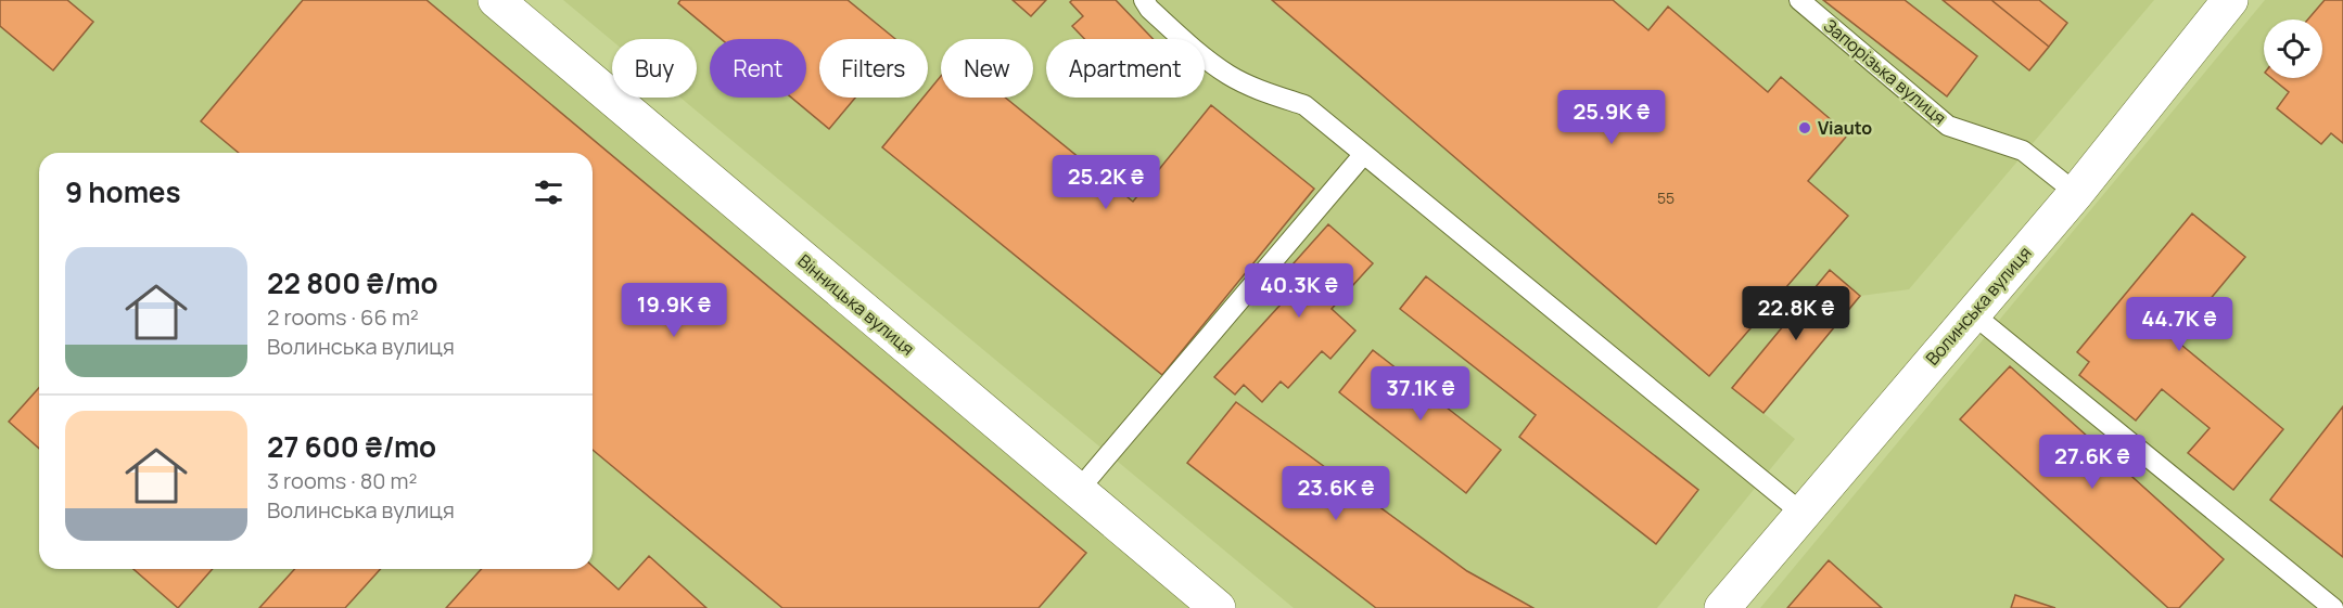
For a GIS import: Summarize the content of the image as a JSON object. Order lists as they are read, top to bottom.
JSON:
{
  "streets": {
    "street": ["Вінницька вулиця", "Волинська вулиця"],
    "lane": ["Запорізька вулиця"]
  },
  "crossings": [
    ["Запорізька вулиця", "Волинська вулиця"]
  ],
  "places": ["Viauto"],
  "house_numbers": ["55"],
  "page": {
    "chip": [
      "Buy",
      "Rent",
      "Filters",
      "New",
      "Apartment"
    ],
    "price": [
      "25.9K ₴",
      "25.2K ₴",
      "40.3K ₴",
      "19.9K ₴",
      "22.8K ₴",
      "44.7K ₴",
      "37.1K ₴",
      "27.6K ₴",
      "23.6K ₴"
    ],
    "heading": "9 homes",
    "list": [
      {
        "name": "22 800 ₴/mo",
        "note": "2 rooms · 66 m² · Волинська вулиця"
      },
      {
        "name": "27 600 ₴/mo",
        "note": "3 rooms · 80 m² · Волинська вулиця"
      }
    ]
  }
}
